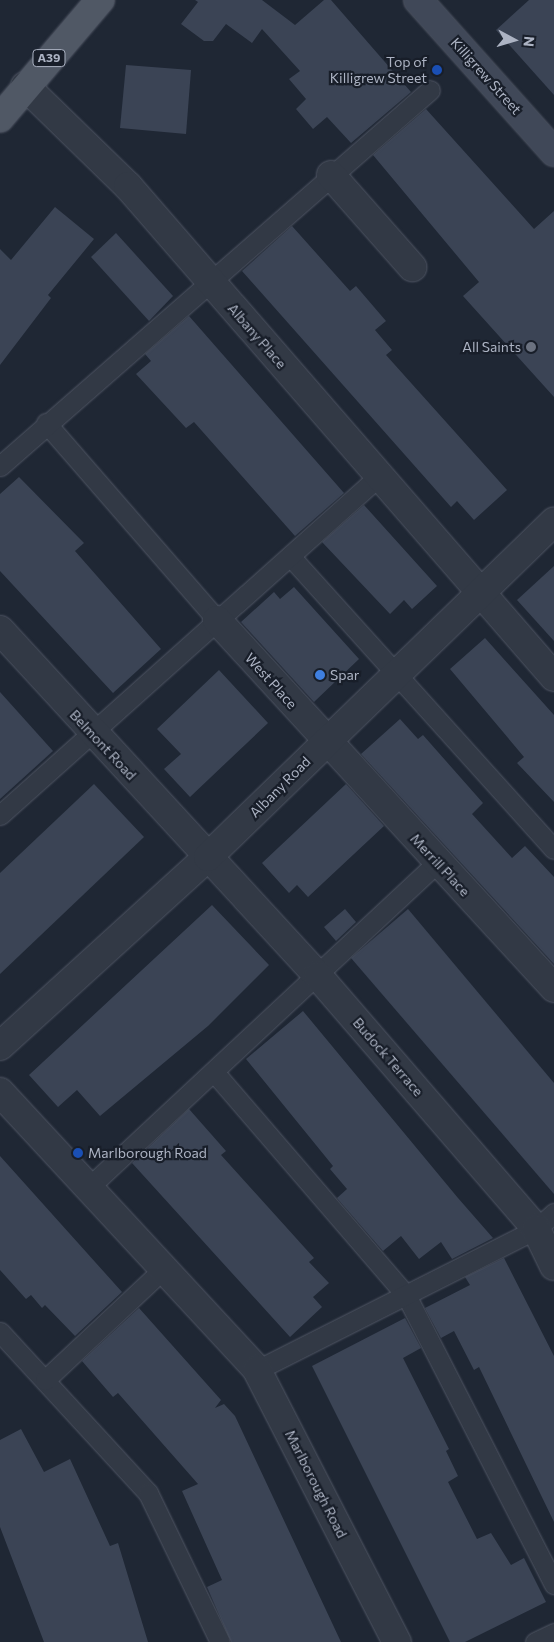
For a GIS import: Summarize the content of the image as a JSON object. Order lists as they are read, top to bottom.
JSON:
{
  "streets": {
    "main road": ["A39"],
    "street": [
      "Killigrew Street",
      "Albany Place",
      "West Place",
      "Belmont Road",
      "Albany Road",
      "Merrill Place",
      "Budock Terrace",
      "Marlborough Road"
    ]
  },
  "crossings": [
    ["A39", "Albany Place"],
    ["Albany Place", "Albany Road"],
    ["West Place", "Albany Road"],
    ["West Place", "Merrill Place"],
    ["Belmont Road", "Albany Road"],
    ["Belmont Road", "Budock Terrace"],
    ["Albany Road", "Merrill Place"],
    ["Albany Road", "Budock Terrace"]
  ],
  "places": [
    "Top of Killigrew Street",
    "All Saints",
    "Spar",
    "Marlborough Road"
  ],
  "north": "right"
}
